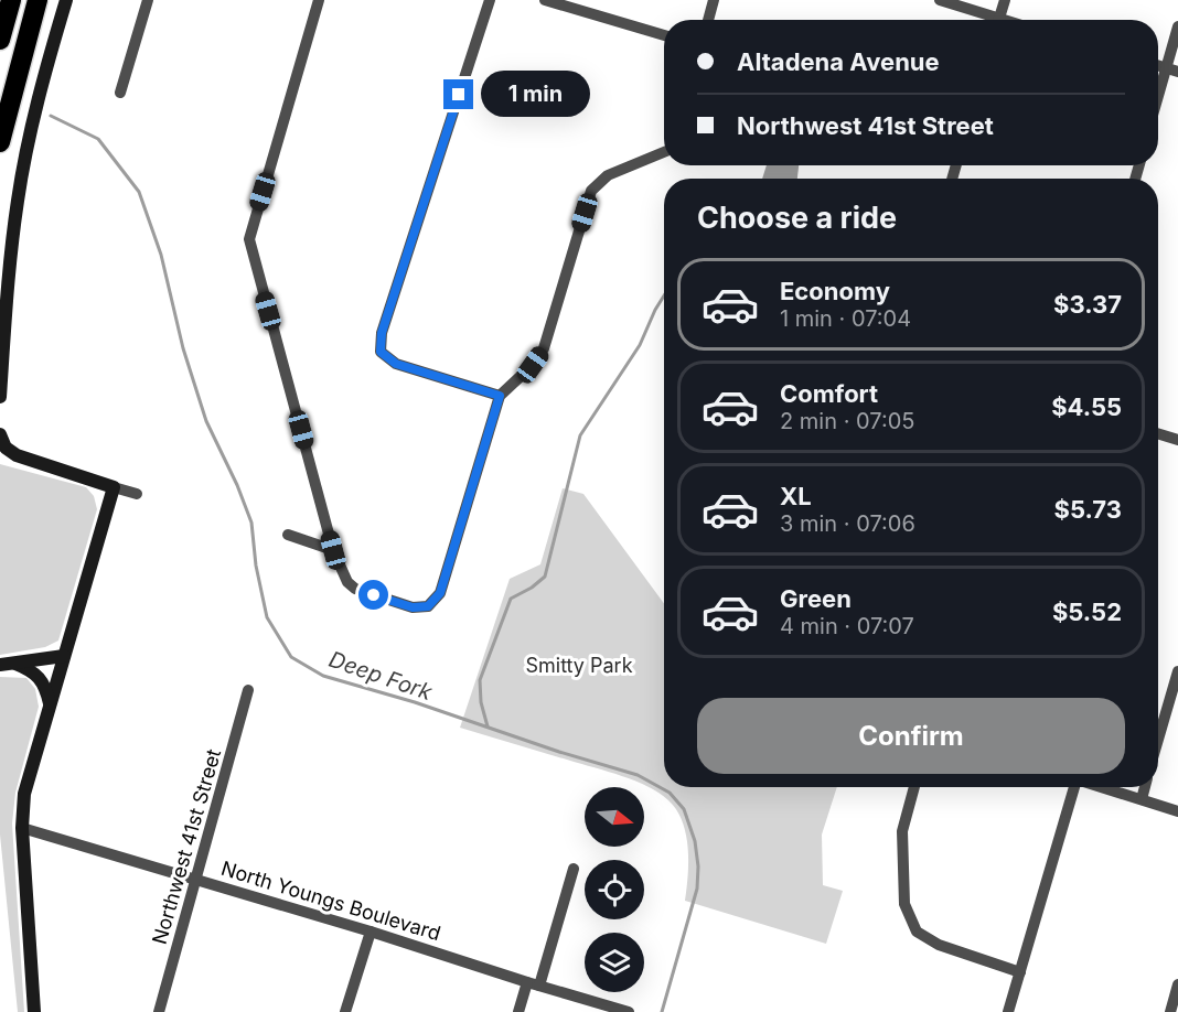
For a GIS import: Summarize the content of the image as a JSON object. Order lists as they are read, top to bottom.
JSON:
{
  "streets": {
    "street": ["Northwest 41st Street", "North Youngs Boulevard"]
  },
  "crossings": [
    ["Northwest 41st Street", "North Youngs Boulevard"]
  ],
  "water": ["Deep Fork"],
  "parks": ["Smitty Park"],
  "north": "right",
  "page": {
    "banner": ["Altadena Avenue", "Northwest 41st Street"],
    "bubble": "1 min",
    "heading": "Choose a ride",
    "list": [
      {
        "name": "Economy",
        "note": "1 min · 07:04",
        "value": "$3.37"
      },
      {
        "name": "Comfort",
        "note": "2 min · 07:05",
        "value": "$4.55"
      },
      {
        "name": "XL",
        "note": "3 min · 07:06",
        "value": "$5.73"
      },
      {
        "name": "Green",
        "note": "4 min · 07:07",
        "value": "$5.52"
      }
    ],
    "buttons": "Confirm"
  }
}
